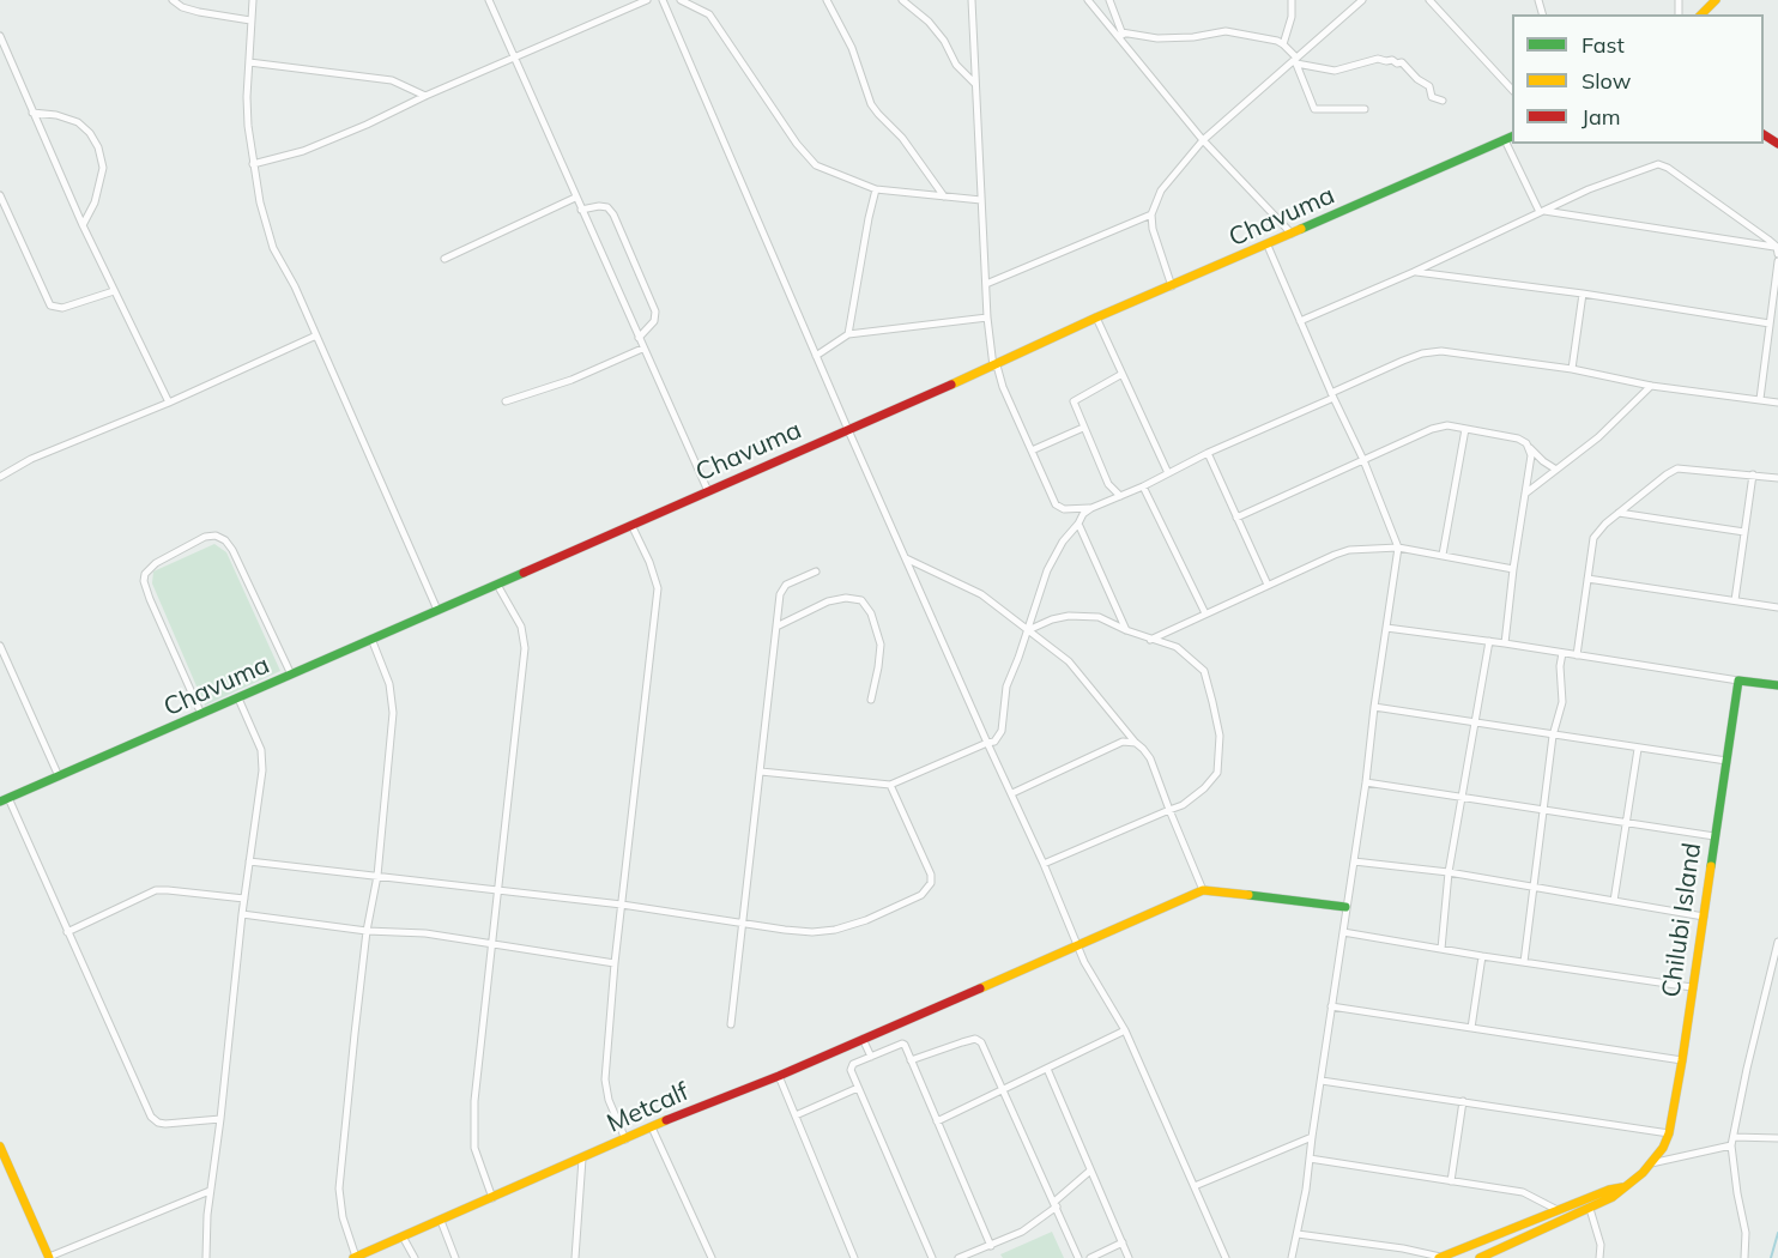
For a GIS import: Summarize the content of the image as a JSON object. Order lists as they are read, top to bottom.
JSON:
{
  "streets": {
    "street": ["Chavuma", "Chilubi Island", "Metcalf"]
  },
  "legend": ["Fast", "Slow", "Jam"]
}
